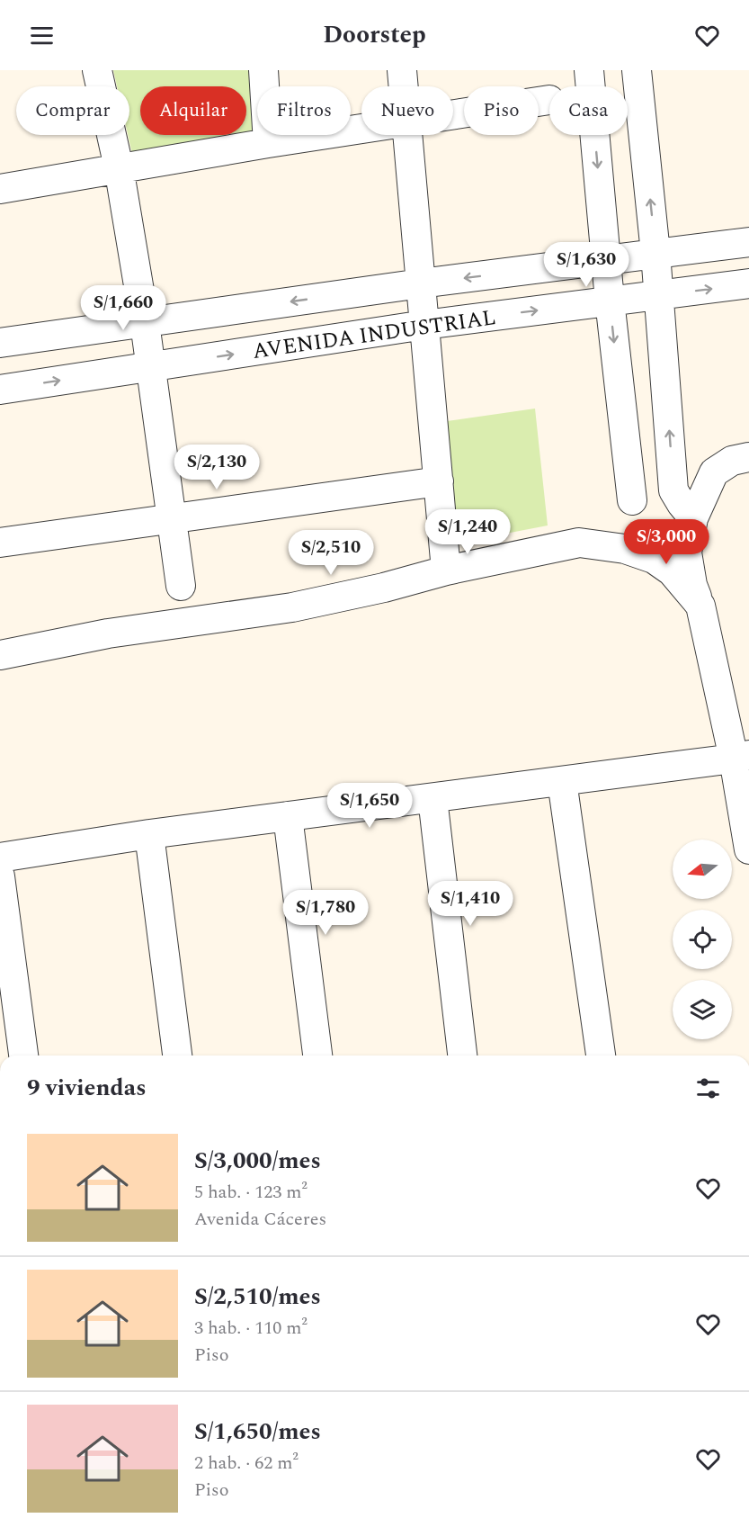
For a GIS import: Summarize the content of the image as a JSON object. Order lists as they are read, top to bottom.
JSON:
{
  "streets": {
    "street": ["AVENIDA INDUSTRIAL"]
  },
  "north": "left",
  "page": {
    "header": "Doorstep",
    "chip": [
      "Comprar",
      "Alquilar",
      "Filtros",
      "Nuevo",
      "Piso",
      "Casa"
    ],
    "price": [
      "S/1,630",
      "S/1,660",
      "S/2,130",
      "S/1,240",
      "S/3,000",
      "S/2,510",
      "S/1,650",
      "S/1,410",
      "S/1,780"
    ],
    "heading": "9 viviendas",
    "list": [
      {
        "name": "S/3,000/mes",
        "note": "5 hab. · 123 m² · Avenida Cáceres"
      },
      {
        "name": "S/2,510/mes",
        "note": "3 hab. · 110 m² · Piso"
      },
      {
        "name": "S/1,650/mes",
        "note": "2 hab. · 62 m² · Piso"
      }
    ]
  }
}
